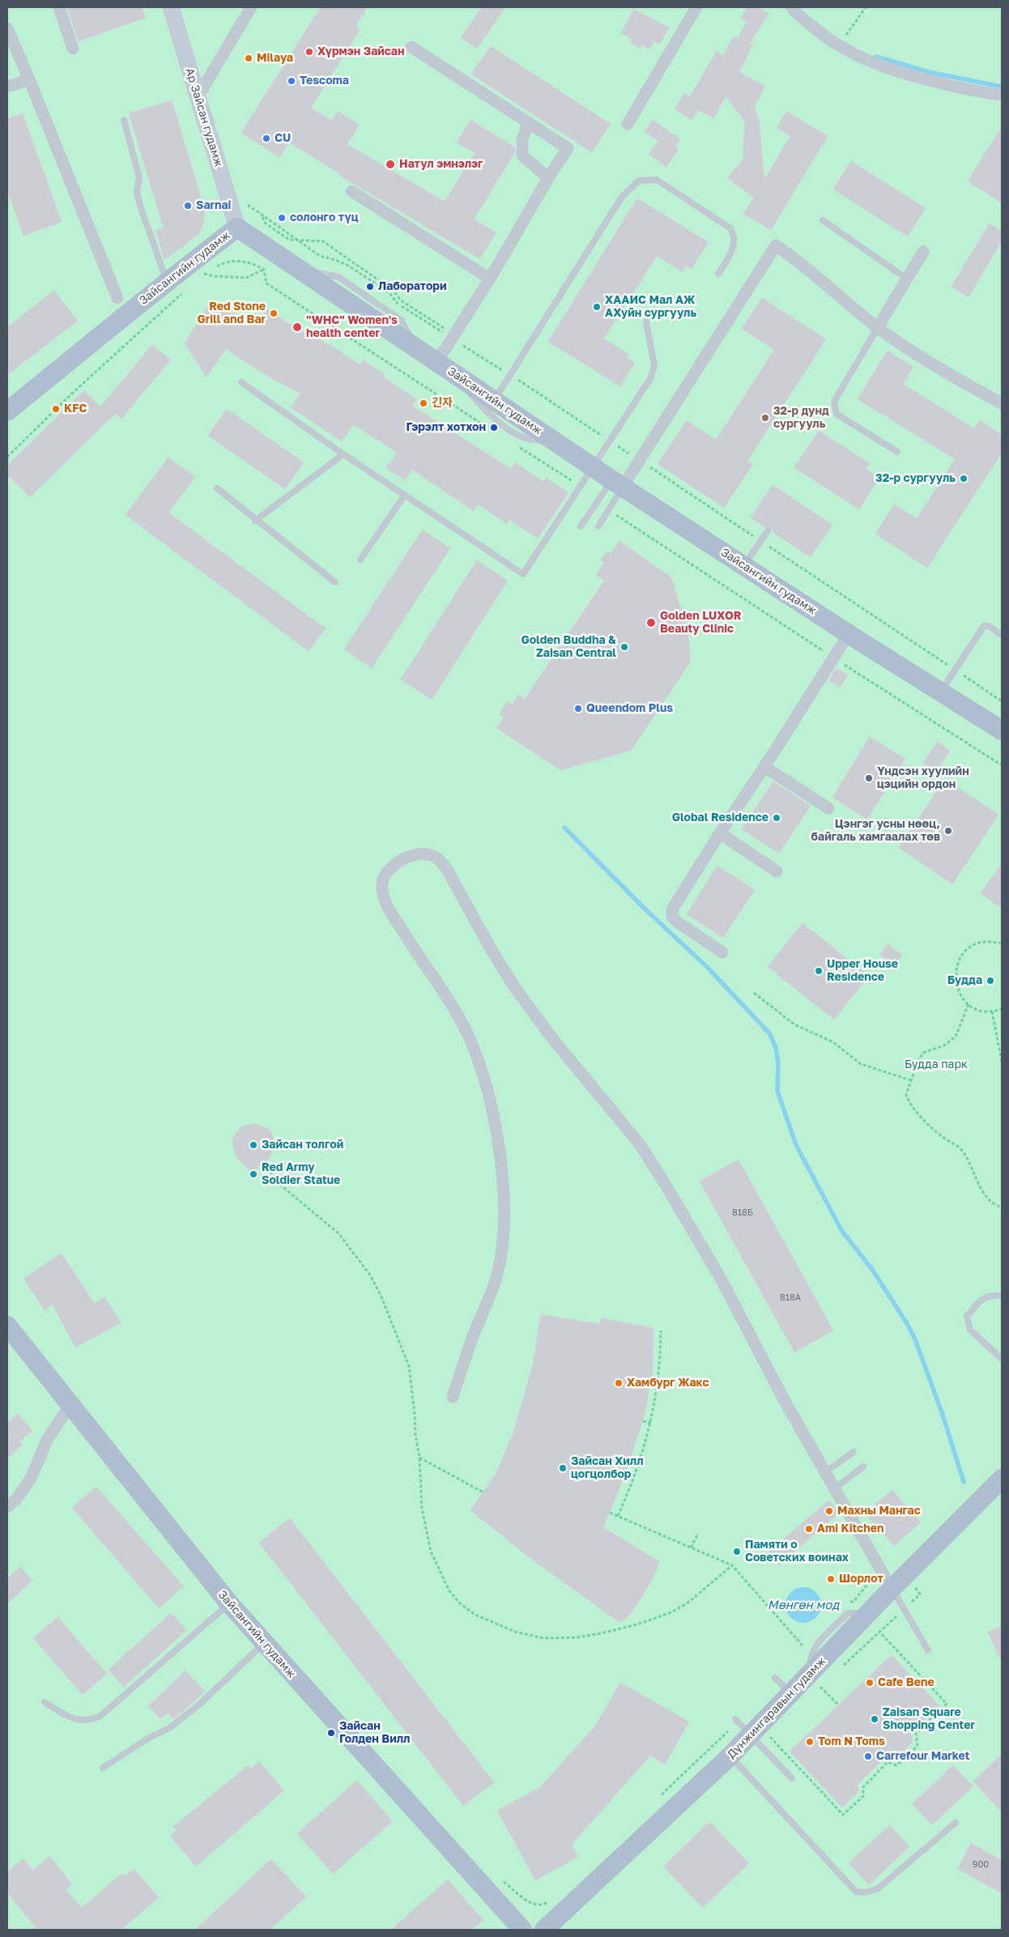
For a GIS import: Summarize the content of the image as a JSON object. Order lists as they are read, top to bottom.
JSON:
{
  "streets": {
    "main road": ["Зайсангийн гудамж", "Дүнжингаравын гудамж"],
    "street": ["Ар Зайсан гудамж"]
  },
  "crossings": [
    ["Ар Зайсан гудамж", "Зайсангийн гудамж"]
  ],
  "water": ["Мөнгөн мод"],
  "parks": ["Будда парк"],
  "places": [
    "Хүрмэн Зайсан",
    "Milaya",
    "Tescoma",
    "CU",
    "Натул эмнэлэг",
    "Sarnai",
    "солонго түц",
    "Лаборатори",
    "ХААИС Мал АЖ АХуйн сургууль",
    "Red Stone Grill and Bar",
    "\"WHC\" Women's health center",
    "긴자",
    "KFC",
    "32-р дунд сургууль",
    "Гэрэлт хотхон",
    "32-р сургууль",
    "Golden LUXOR Beauty Clinic",
    "Golden Buddha & Zaisan Central",
    "Queendom Plus",
    "Үндсэн хуулийн цэцийн ордон",
    "Global Residence",
    "Цэнгэг усны нөөц, байгаль хамгаалах төв",
    "Upper House Residence",
    "Будда",
    "Зайсан толгой",
    "Red Army Soldier Statue",
    "Хамбург Жакс",
    "Зайсан Хилл цогцолбор",
    "Махны Мангас",
    "Ami Kitchen",
    "Памяти о Советских воинах",
    "Шорлот",
    "Cafe Bene",
    "Zaisan Square Shopping Center",
    "Зайсан Голден Вилл",
    "Tom N Toms",
    "Carrefour Market"
  ],
  "house_numbers": ["818Б", "818А", "900"]
}
